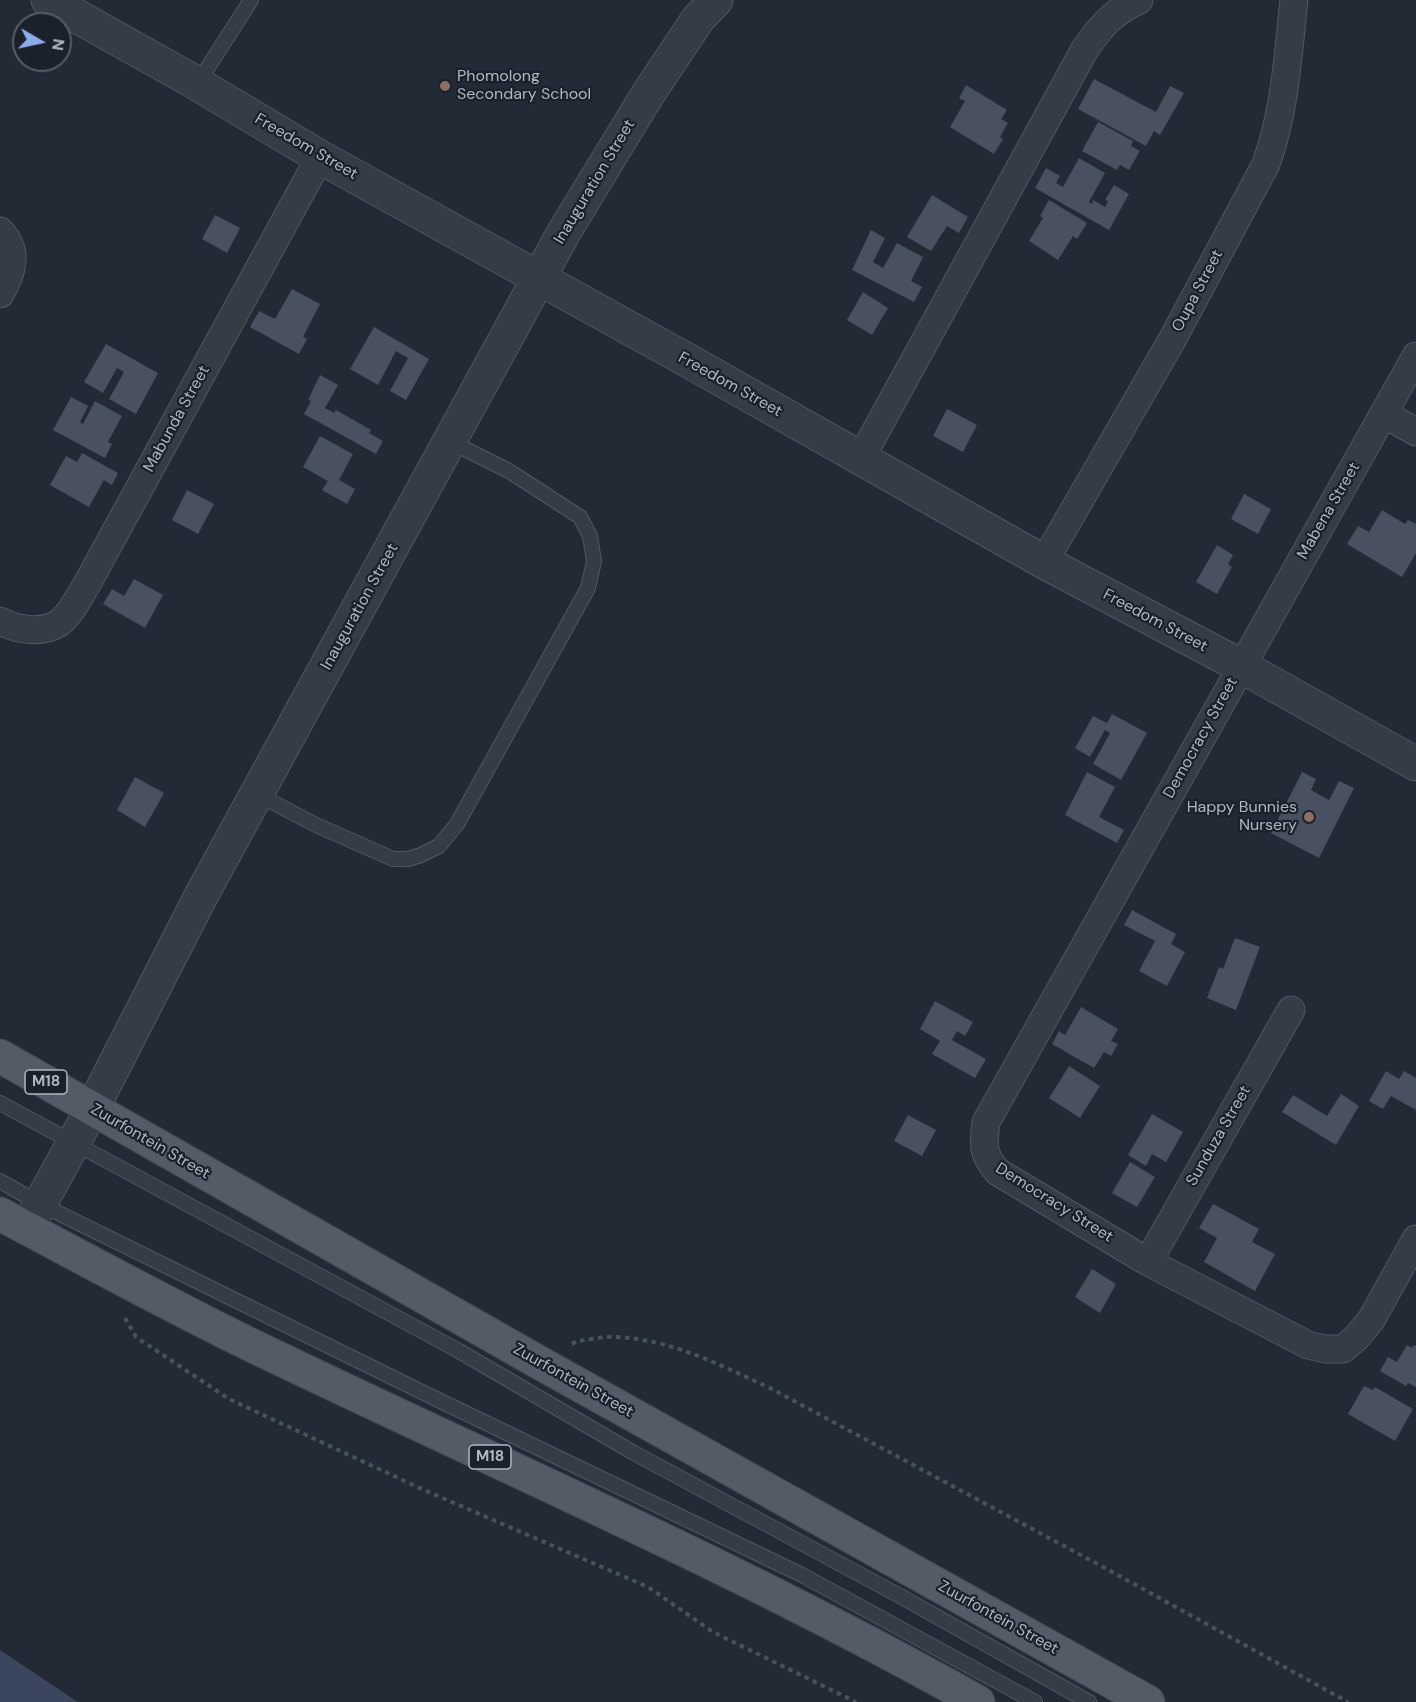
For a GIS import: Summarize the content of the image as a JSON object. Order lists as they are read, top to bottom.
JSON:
{
  "streets": {
    "main road": ["M18", "Zuurfontein Street"],
    "street": [
      "Freedom Street",
      "Inauguration Street",
      "Oupa Street",
      "Mabunda Street",
      "Mabena Street",
      "Democracy Street",
      "Sunduza Street"
    ]
  },
  "crossings": [
    ["Freedom Street", "Inauguration Street"],
    ["Freedom Street", "Oupa Street"],
    ["Freedom Street", "Mabunda Street"],
    ["Freedom Street", "Mabena Street"],
    ["Freedom Street", "Democracy Street"],
    ["Inauguration Street", "M18"],
    ["Inauguration Street", "Zuurfontein Street"],
    ["Mabena Street", "Democracy Street"],
    ["Democracy Street", "Sunduza Street"]
  ],
  "places": ["Phomolong Secondary School", "Happy Bunnies Nursery"],
  "north": "right"
}
